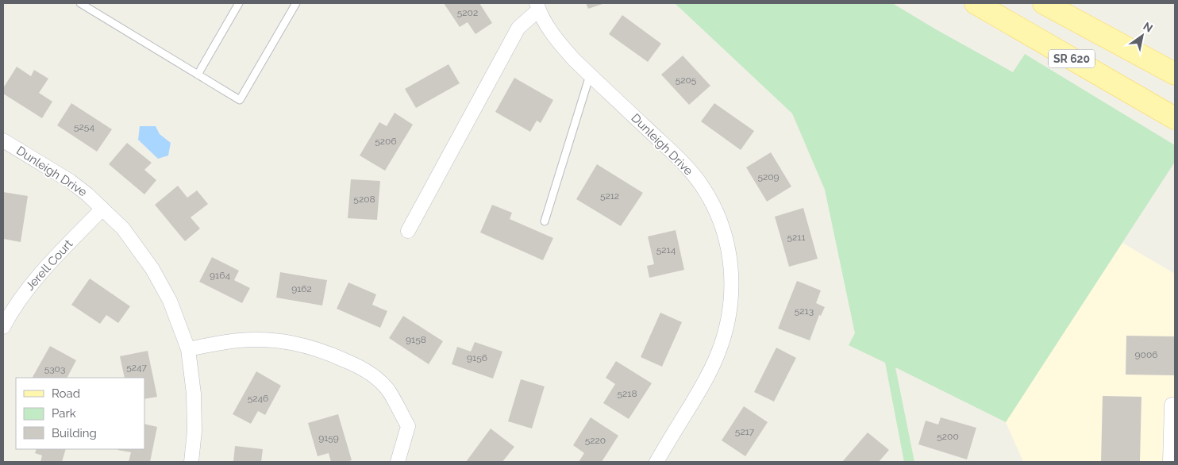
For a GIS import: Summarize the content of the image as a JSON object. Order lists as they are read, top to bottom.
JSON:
{
  "streets": {
    "main road": ["SR 620"],
    "street": ["Dunleigh Drive", "Jerell Court"]
  },
  "crossings": [
    ["Dunleigh Drive", "Jerell Court"]
  ],
  "house_numbers": [
    "5202",
    "5205",
    "5254",
    "5206",
    "5209",
    "5212",
    "5208",
    "5211",
    "5214",
    "9164",
    "9162",
    "5213",
    "9158",
    "9006",
    "9156",
    "5247",
    "5303",
    "5218",
    "5246",
    "5217",
    "5200",
    "9159",
    "5220"
  ],
  "legend": ["Road", "Park", "Building"],
  "north": "top right"
}
